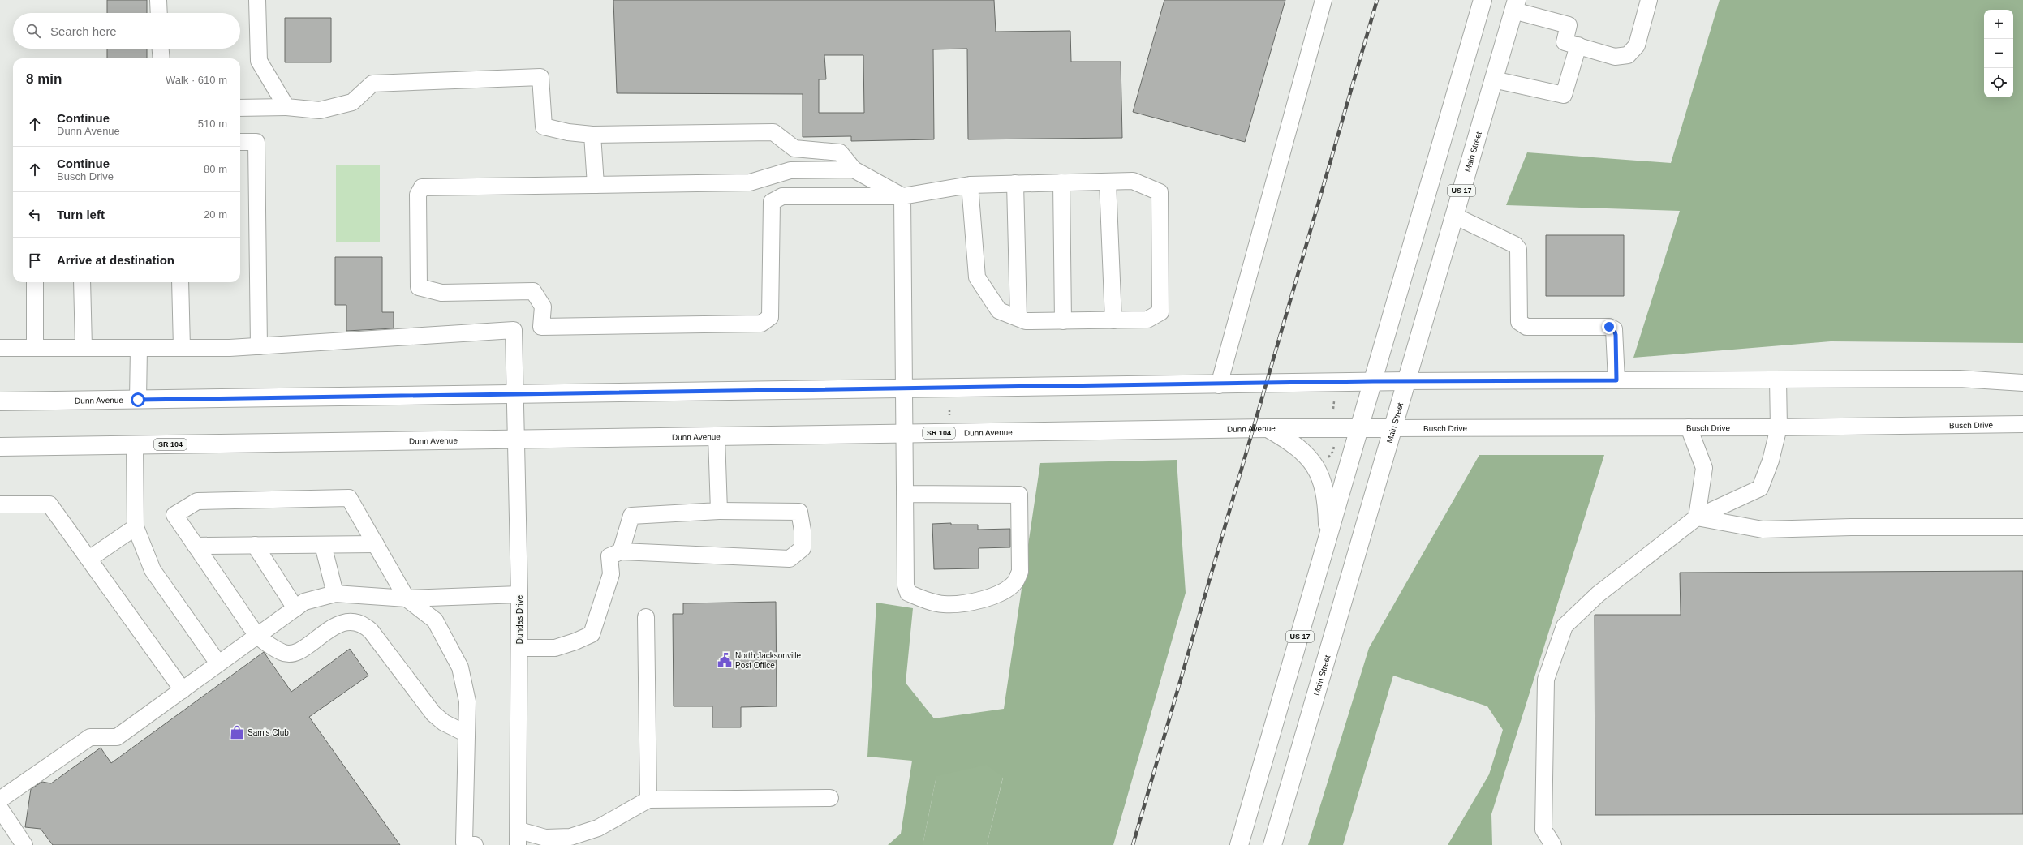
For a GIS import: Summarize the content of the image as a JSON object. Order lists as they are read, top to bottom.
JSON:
{
  "streets": {
    "main road": [
      "Main Street",
      "US 17",
      "Dunn Avenue",
      "SR 104"
    ],
    "street": ["Busch Drive", "Dundas Drive"]
  },
  "crossings": [
    ["Main Street", "Dunn Avenue"],
    ["Main Street", "Busch Drive"],
    ["US 17", "Dunn Avenue"],
    ["Dunn Avenue", "Busch Drive"],
    ["Dunn Avenue", "Dundas Drive"]
  ],
  "places": {
    "public building": ["North Jacksonville Post Office"],
    "shop": ["Sam's Club"]
  },
  "page": {
    "map_buttons": ["+", "−"],
    "search": "Search here",
    "heading": ["8 min", "Walk · 610 m"],
    "list": [
      ["Continue", "Dunn Avenue", "510 m"],
      ["Continue", "Busch Drive", "80 m"],
      ["Turn left", "20 m"],
      "Arrive at destination"
    ]
  }
}
